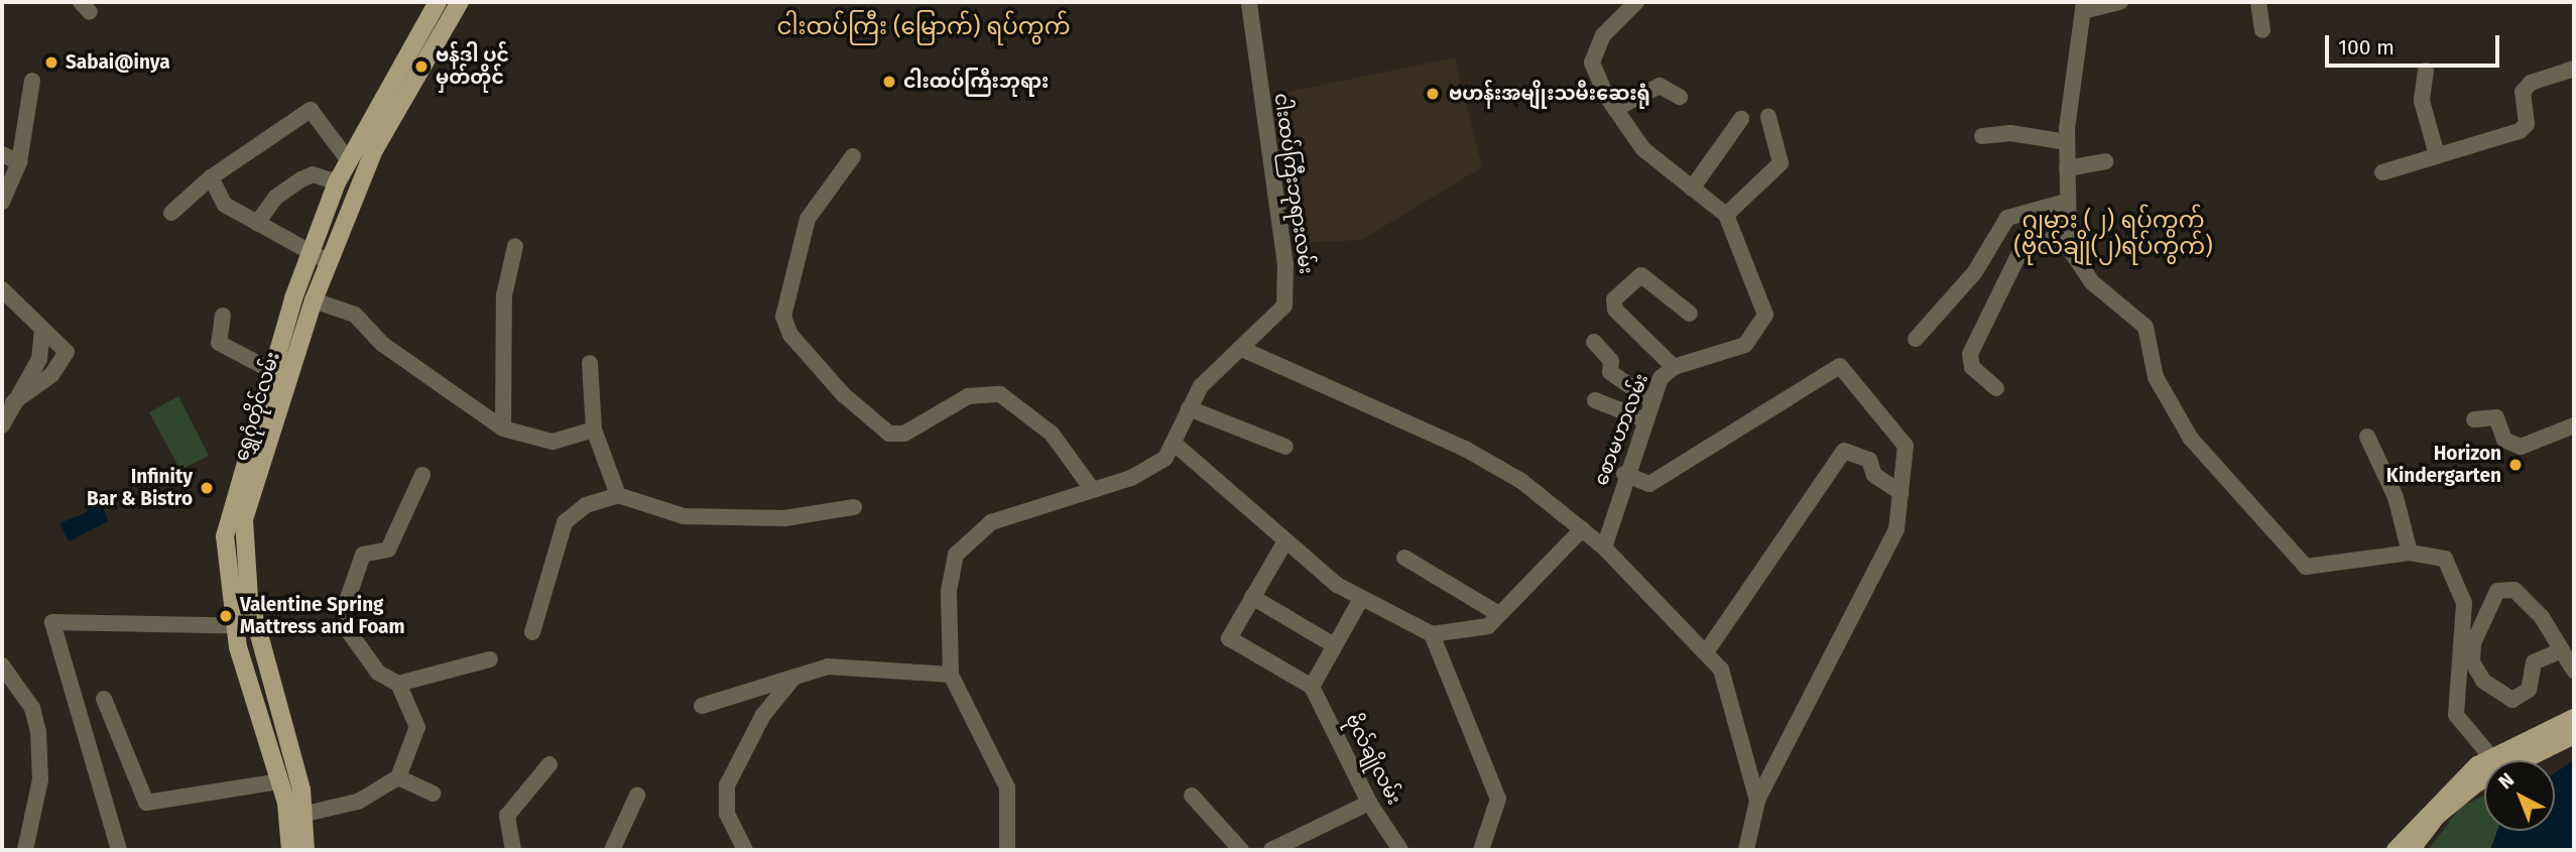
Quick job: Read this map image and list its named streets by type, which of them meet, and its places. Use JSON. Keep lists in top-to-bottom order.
{
  "streets": {
    "main road": ["ရွှေဂုံတိုင်လမ်း"],
    "street": ["ငါးထပ်ကြီးဘုရားလမ်း", "စောမဟာလမ်း", "ဗိုလ်ချိုလမ်း"]
  },
  "districts": ["ငါးထပ်ကြီး (မြောက်) ရပ်ကွက်", "ဂျမား (၂) ရပ်ကွက် (ဗိုလ်ချို(၂)ရပ်ကွက်)"],
  "places": [
    "Sabai@inya",
    "ဗန်ဒါ ပင် မှတ်တိုင်",
    "ငါးထပ်ကြီးဘုရား",
    "ဗဟန်းအမျိုးသမီးဆေးရုံ",
    "Horizon Kindergarten",
    "Infinity Bar & Bistro",
    "Valentine Spring Mattress and Foam"
  ],
  "scale_bar": "100 m",
  "north": "top left"
}
